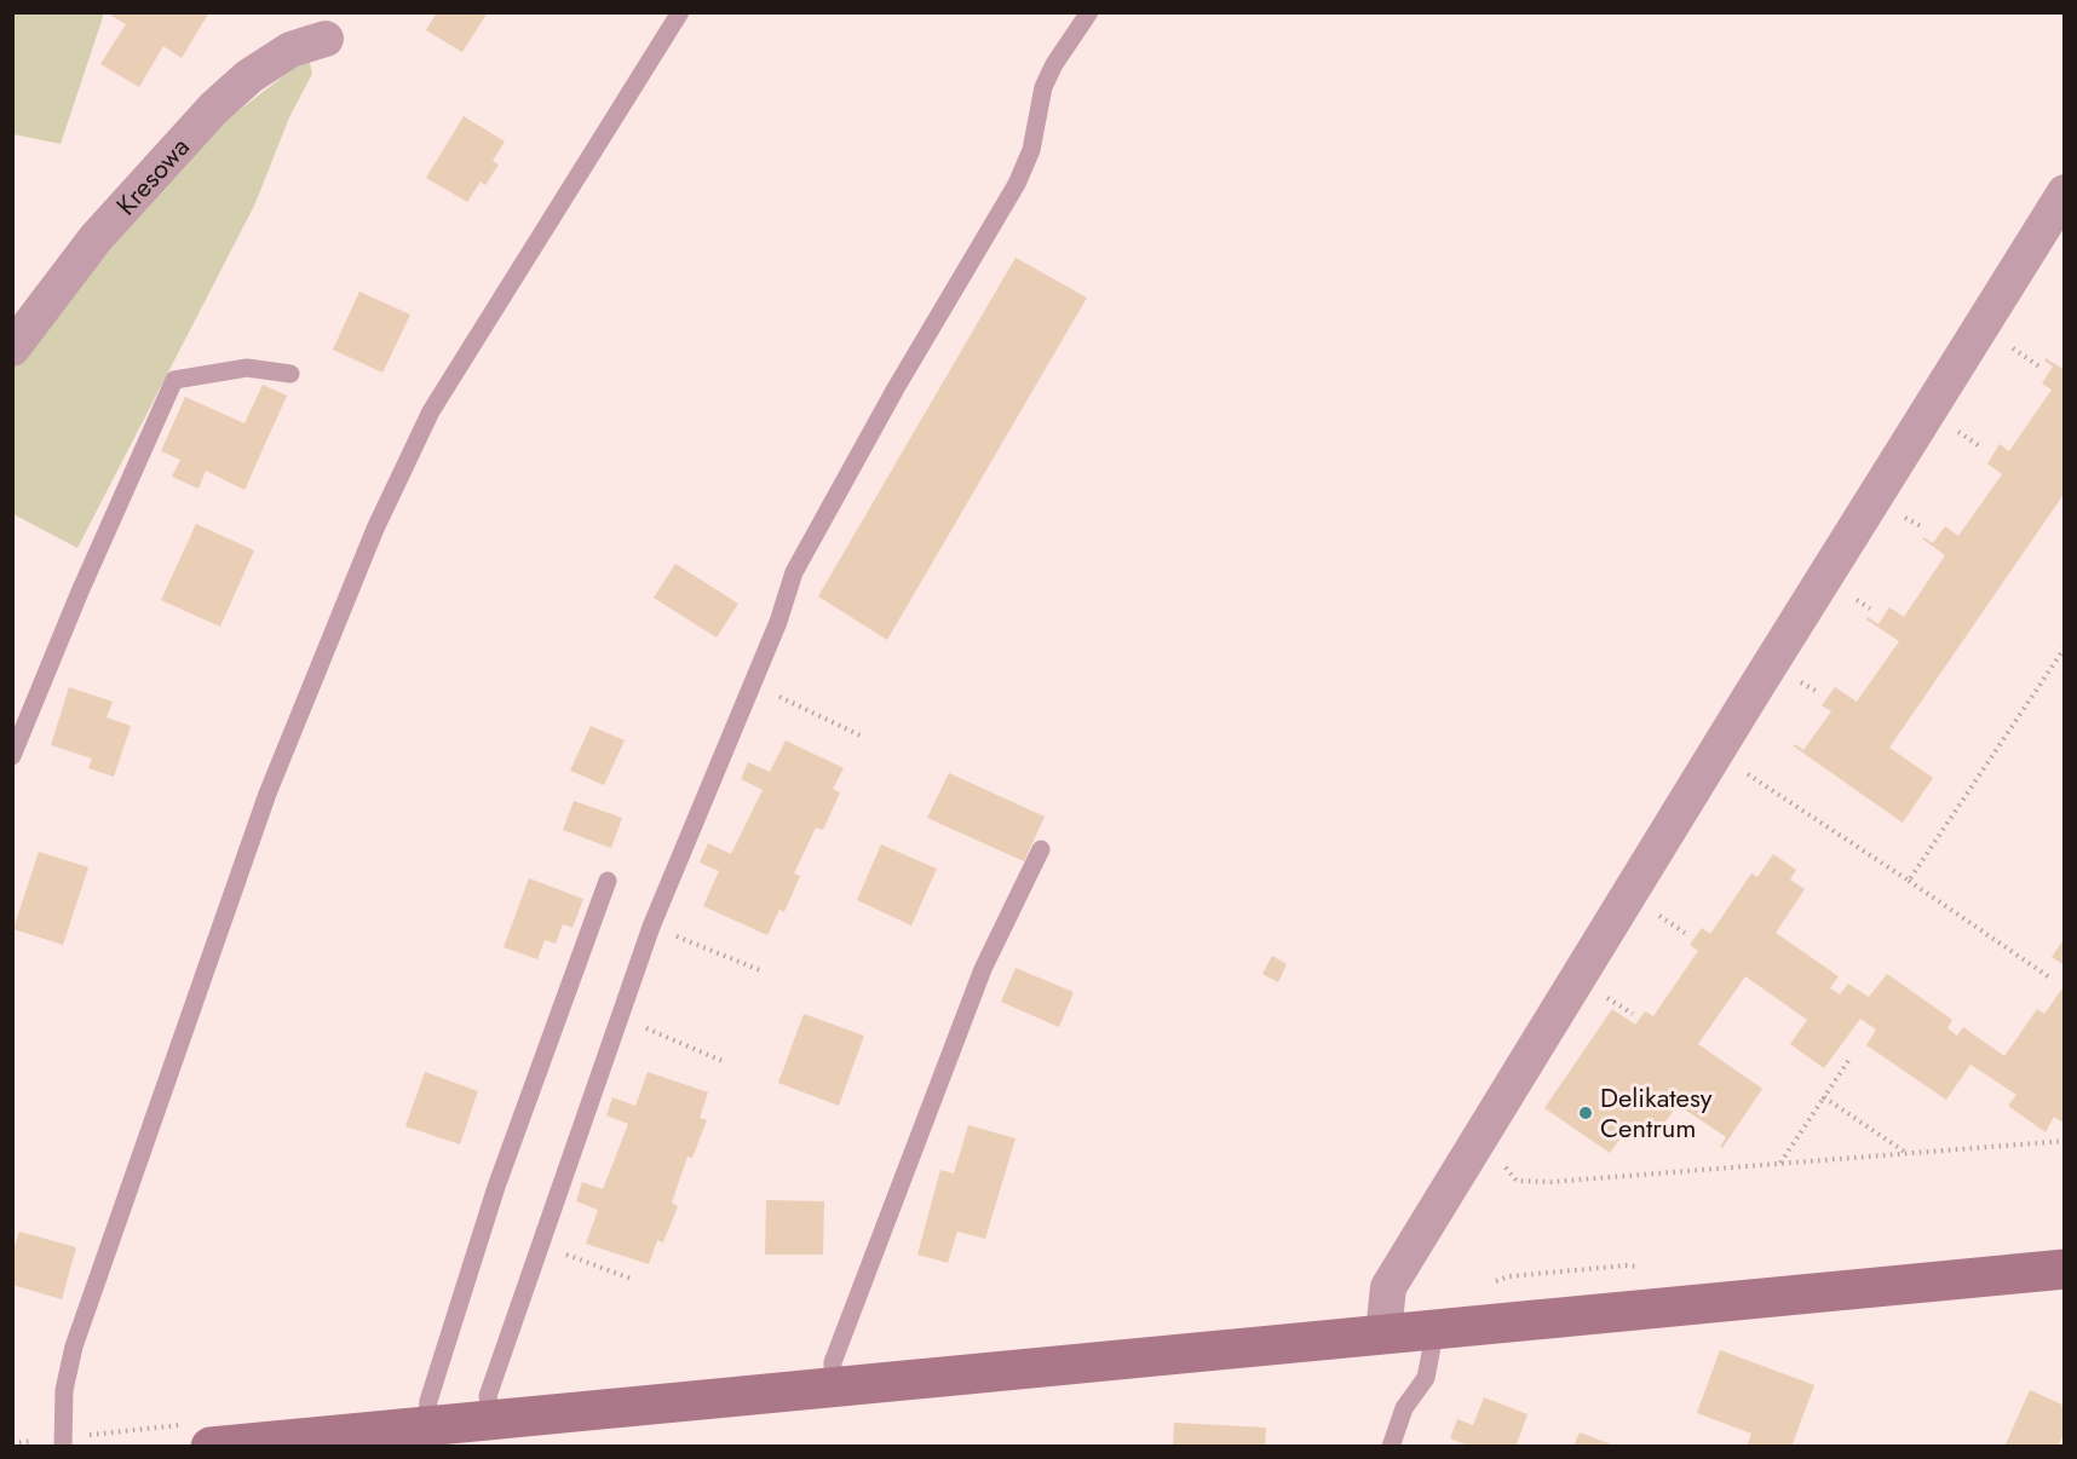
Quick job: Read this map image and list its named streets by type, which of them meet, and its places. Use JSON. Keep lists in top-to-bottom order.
{
  "streets": {
    "street": ["Kresowa"]
  },
  "places": ["Delikatesy Centrum"]
}
